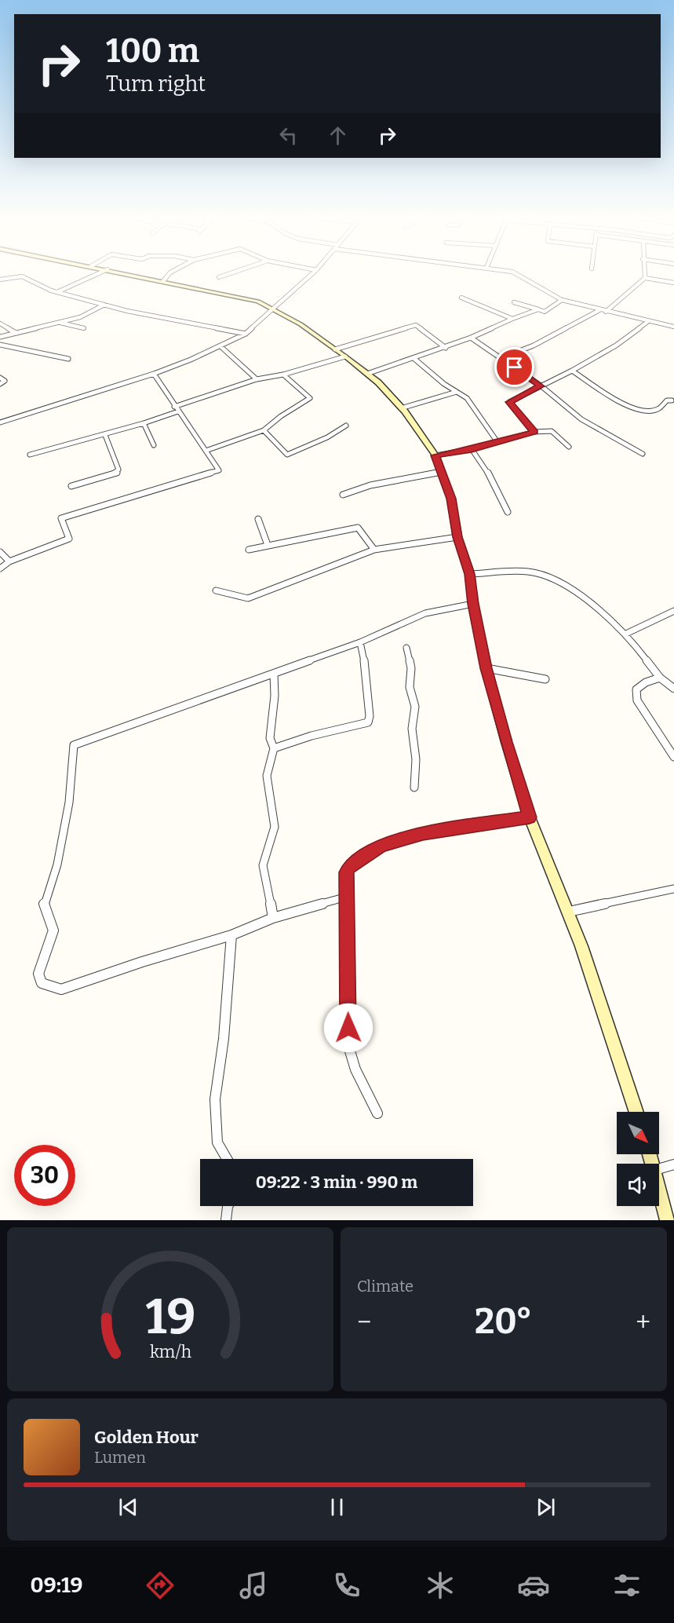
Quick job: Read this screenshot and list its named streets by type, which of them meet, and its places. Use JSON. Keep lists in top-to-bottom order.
{
  "north": "bottom right",
  "page": {
    "turn": ["100 m", "Turn right"],
    "limit": "30",
    "trip": "09:22 · 3 min · 990 m",
    "tile": "Climate",
    "heat": ["−", "20°", "+"],
    "song": ["Golden Hour", "Lumen"],
    "tabs": "09:19",
    "gauge": ["19", "km/h"]
  }
}
